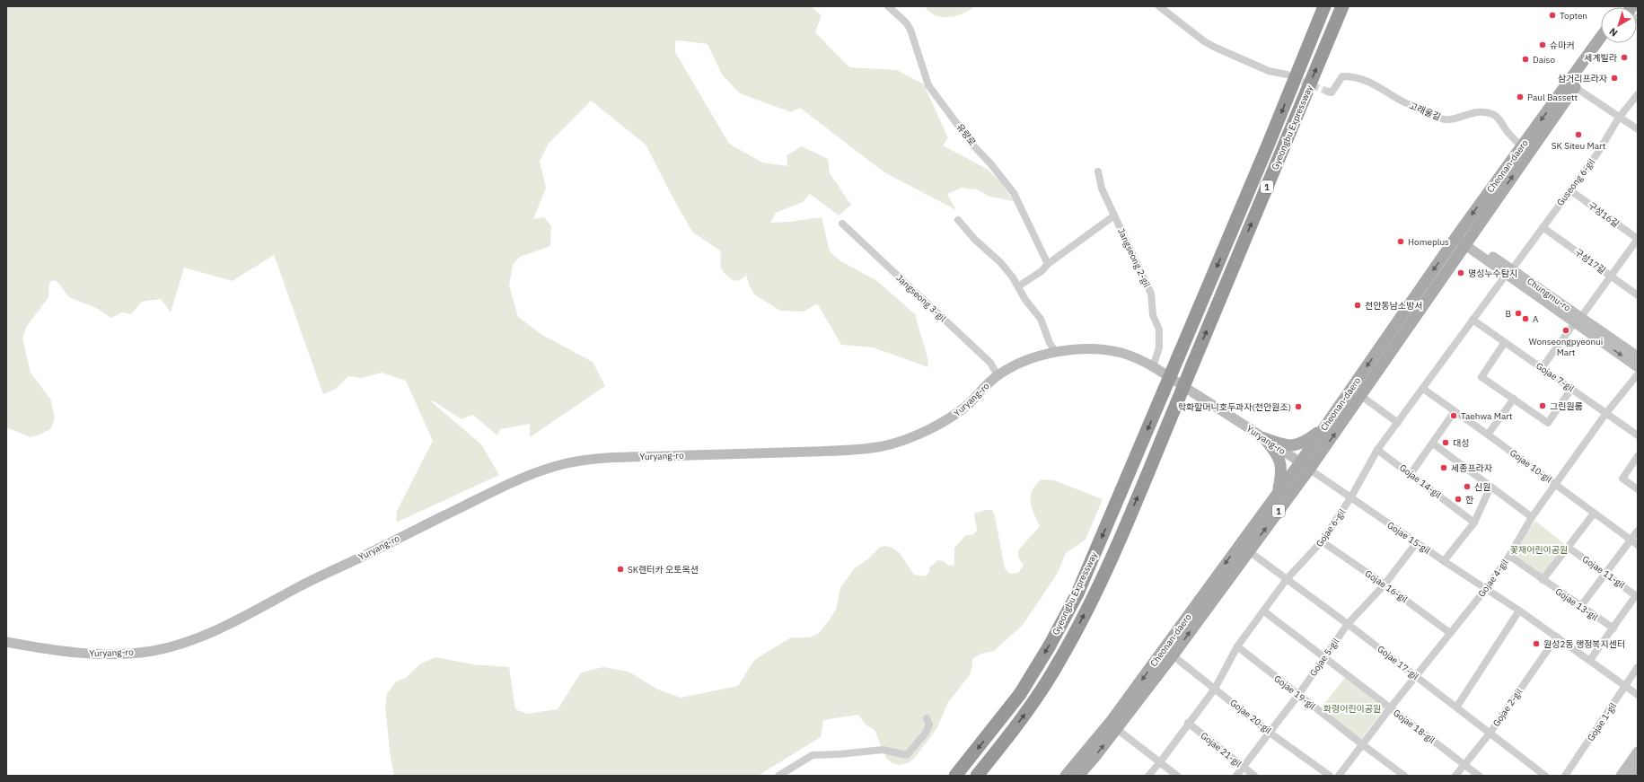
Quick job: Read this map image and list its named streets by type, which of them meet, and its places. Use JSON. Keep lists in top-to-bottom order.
{
  "streets": {
    "highway": ["Gyeongbu Expressway", "1"],
    "main road": ["Cheonan-daero"],
    "street": [
      "고래울길",
      "유량로",
      "Guseong 6-gil",
      "구성16길",
      "Jangseong 2-gil",
      "구성17길",
      "Chungmu-ro",
      "Jangseong 3-gil",
      "Gojae 7-gil",
      "Yuryang-ro",
      "Gojae 10-gil",
      "Gojae 14-gil",
      "Gojae 6-gil",
      "Gojae 15-gil",
      "Gojae 11-gil",
      "Gojae 4-gil",
      "Gojae 16-gil",
      "Gojae 13-gil",
      "Gojae 5-gil",
      "Gojae 17-gil",
      "Gojae 19-gil",
      "Gojae 2-gil",
      "Gojae 20-gil",
      "Gojae 1-gil",
      "Gojae 18-gil",
      "Gojae 21-gil"
    ]
  },
  "crossings": [
    ["고래울길", "Cheonan-daero"],
    ["Cheonan-daero", "Chungmu-ro"],
    ["Cheonan-daero", "Yuryang-ro"],
    ["Cheonan-daero", "Gojae 15-gil"],
    ["Cheonan-daero", "Gojae 17-gil"],
    ["Cheonan-daero", "Gojae 20-gil"],
    ["Guseong 6-gil", "구성16길"],
    ["Guseong 6-gil", "구성17길"],
    ["Guseong 6-gil", "Chungmu-ro"],
    ["Guseong 6-gil", "Gojae 6-gil"],
    ["Jangseong 2-gil", "Yuryang-ro"],
    ["Chungmu-ro", "Gojae 7-gil"],
    ["Chungmu-ro", "Gojae 6-gil"],
    ["Jangseong 3-gil", "Yuryang-ro"],
    ["Gojae 7-gil", "Gojae 6-gil"],
    ["Gojae 7-gil", "Gojae 4-gil"],
    ["Yuryang-ro", "Gojae 15-gil"],
    ["Gojae 10-gil", "Gojae 6-gil"],
    ["Gojae 10-gil", "Gojae 4-gil"],
    ["Gojae 14-gil", "Gojae 6-gil"],
    ["Gojae 6-gil", "Gojae 15-gil"],
    ["Gojae 6-gil", "Gojae 16-gil"],
    ["Gojae 6-gil", "Gojae 17-gil"],
    ["Gojae 6-gil", "Gojae 19-gil"],
    ["Gojae 6-gil", "Gojae 20-gil"],
    ["Gojae 6-gil", "Gojae 18-gil"],
    ["Gojae 6-gil", "Gojae 21-gil"],
    ["Gojae 15-gil", "Gojae 4-gil"],
    ["Gojae 15-gil", "Gojae 5-gil"],
    ["Gojae 15-gil", "Gojae 2-gil"],
    ["Gojae 15-gil", "Gojae 1-gil"],
    ["Gojae 4-gil", "Gojae 16-gil"],
    ["Gojae 4-gil", "Gojae 13-gil"],
    ["Gojae 4-gil", "Gojae 17-gil"],
    ["Gojae 4-gil", "Gojae 19-gil"],
    ["Gojae 4-gil", "Gojae 18-gil"],
    ["Gojae 16-gil", "Gojae 5-gil"],
    ["Gojae 5-gil", "Gojae 17-gil"],
    ["Gojae 5-gil", "Gojae 19-gil"],
    ["Gojae 5-gil", "Gojae 20-gil"],
    ["Gojae 5-gil", "Gojae 18-gil"],
    ["Gojae 5-gil", "Gojae 21-gil"],
    ["Gojae 17-gil", "Gojae 2-gil"],
    ["Gojae 2-gil", "Gojae 18-gil"]
  ],
  "parks": ["꽃재어린이공원", "화령어린이공원"],
  "places": [
    "Topten",
    "슈마커",
    "세계빌라",
    "Daiso",
    "삼거리프라자",
    "Paul Bassett",
    "SK Siteu Mart",
    "Homeplus",
    "명성누수탐지",
    "천안동남소방서",
    "B",
    "A",
    "Wonseongpyeonui Mart",
    "그린원룸",
    "학화할머니호두과자(천안원조)",
    "Taehwa Mart",
    "대성",
    "세종프라자",
    "신원",
    "한",
    "SK렌터카 오토옥션",
    "원성2동 행정복지센터"
  ],
  "north": "bottom left"
}
